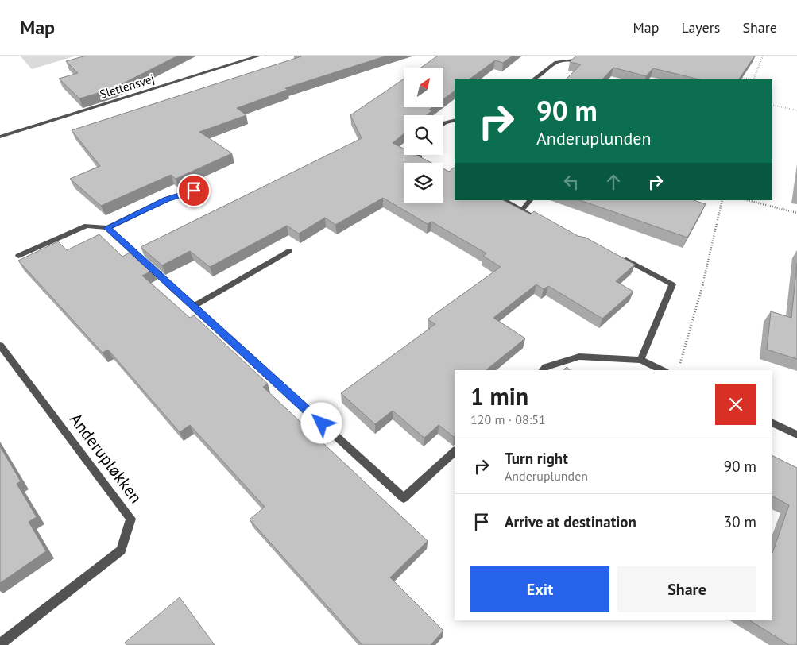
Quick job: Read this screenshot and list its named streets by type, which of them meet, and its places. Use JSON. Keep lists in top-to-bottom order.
{
  "streets": {
    "street": ["Slettensvej", "Anderupløkken"]
  },
  "north": "top right",
  "page": {
    "header": "Map",
    "nav": ["Map", "Layers", "Share"],
    "turn": ["90 m", "Anderuplunden"],
    "heading": ["1 min", "120 m · 08:51"],
    "list": [
      {
        "name": "Turn right",
        "note": "Anderuplunden",
        "value": "90 m"
      },
      {
        "name": "Arrive at destination",
        "value": "30 m"
      }
    ],
    "buttons": ["Exit", "Share"]
  }
}
